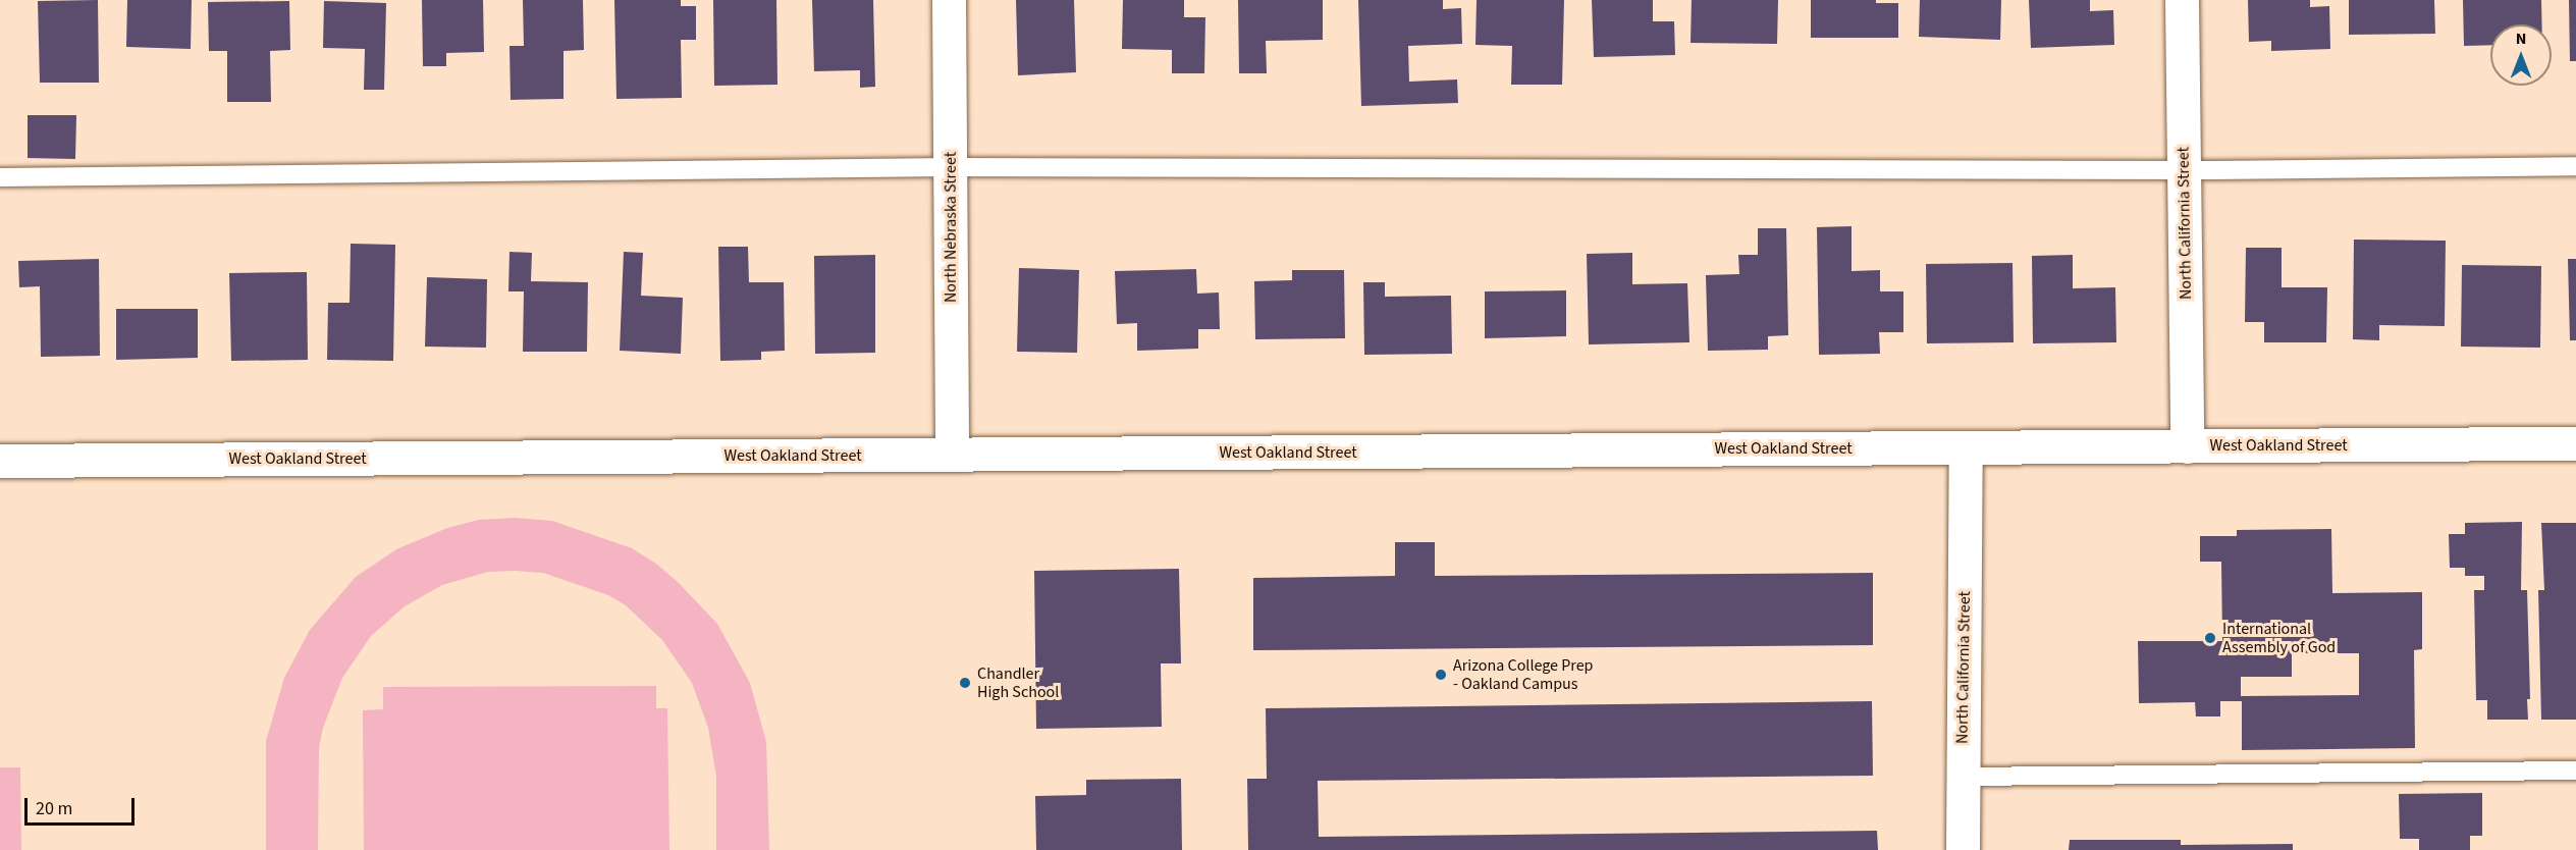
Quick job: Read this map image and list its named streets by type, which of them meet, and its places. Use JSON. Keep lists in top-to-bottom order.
{
  "streets": {
    "street": ["North California Street", "North Nebraska Street", "West Oakland Street"]
  },
  "crossings": [
    ["North California Street", "West Oakland Street"],
    ["North Nebraska Street", "West Oakland Street"]
  ],
  "places": ["International Assembly of God", "Arizona College Prep - Oakland Campus", "Chandler High School"],
  "scale_bar": "20 m",
  "north": "top"
}
